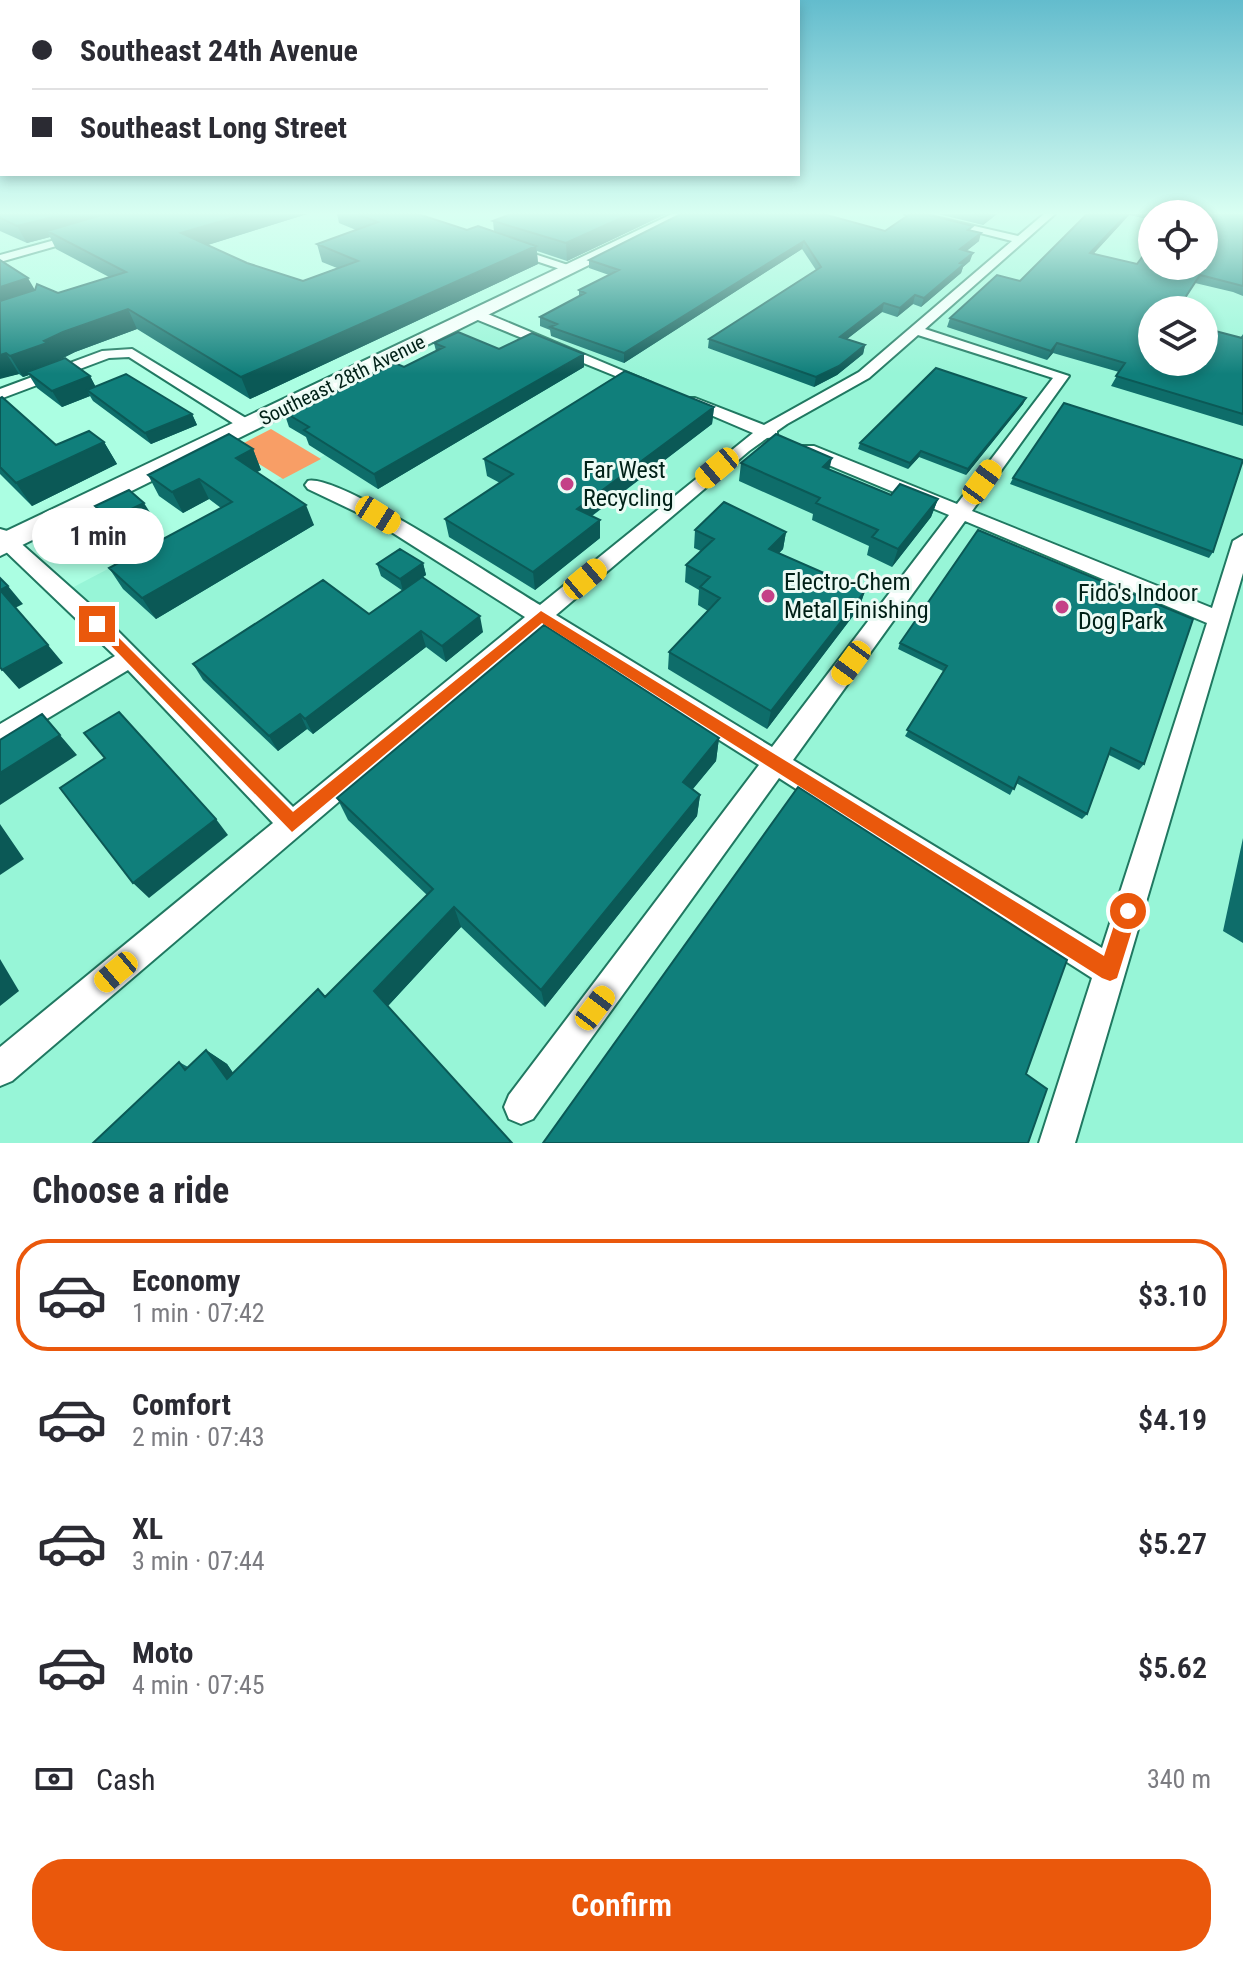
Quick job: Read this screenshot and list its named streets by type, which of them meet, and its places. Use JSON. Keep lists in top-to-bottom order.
{
  "streets": {
    "street": ["Southeast 28th Avenue"]
  },
  "places": ["Far West Recycling", "Electro-Chem Metal Finishing", "Fido's Indoor Dog Park"],
  "page": {
    "banner": ["Southeast 24th Avenue", "Southeast Long Street"],
    "bubble": "1 min",
    "heading": "Choose a ride",
    "list": [
      {
        "name": "Economy",
        "note": "1 min · 07:42",
        "value": "$3.10"
      },
      {
        "name": "Comfort",
        "note": "2 min · 07:43",
        "value": "$4.19"
      },
      {
        "name": "XL",
        "note": "3 min · 07:44",
        "value": "$5.27"
      },
      {
        "name": "Moto",
        "note": "4 min · 07:45",
        "value": "$5.62"
      }
    ],
    "pay": ["Cash", "340 m"],
    "buttons": "Confirm"
  }
}
